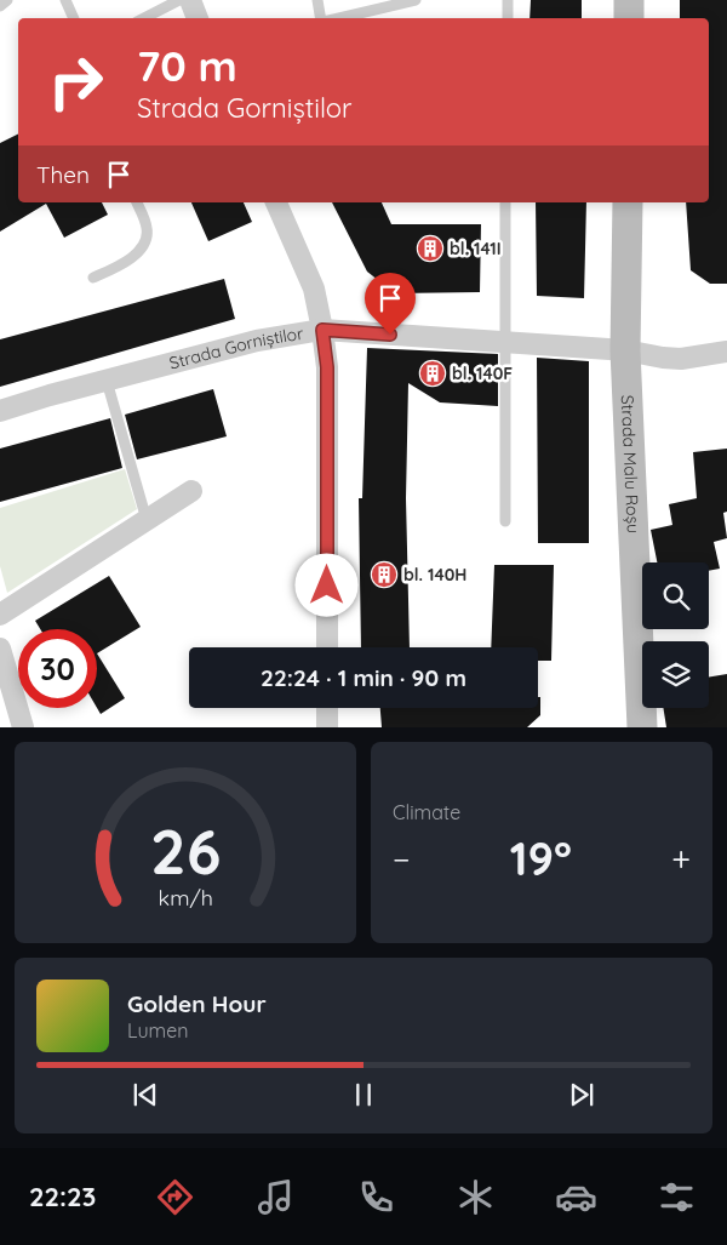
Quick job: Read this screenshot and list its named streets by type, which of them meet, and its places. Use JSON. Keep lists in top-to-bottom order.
{
  "streets": {
    "main road": ["Strada Malu Roșu"],
    "street": ["Strada Gorniștilor"]
  },
  "crossings": [
    ["Strada Gorniștilor", "Strada Malu Roșu"]
  ],
  "places": {
    "building": ["bl. 141I", "bl. 140F", "bl. 140H"]
  },
  "page": {
    "turn": ["70 m", "Strada Gorniștilor"],
    "then": "Then",
    "limit": "30",
    "trip": "22:24 · 1 min · 90 m",
    "tile": "Climate",
    "heat": ["−", "19°", "+"],
    "song": ["Golden Hour", "Lumen"],
    "tabs": "22:23",
    "gauge": ["26", "km/h"]
  }
}
